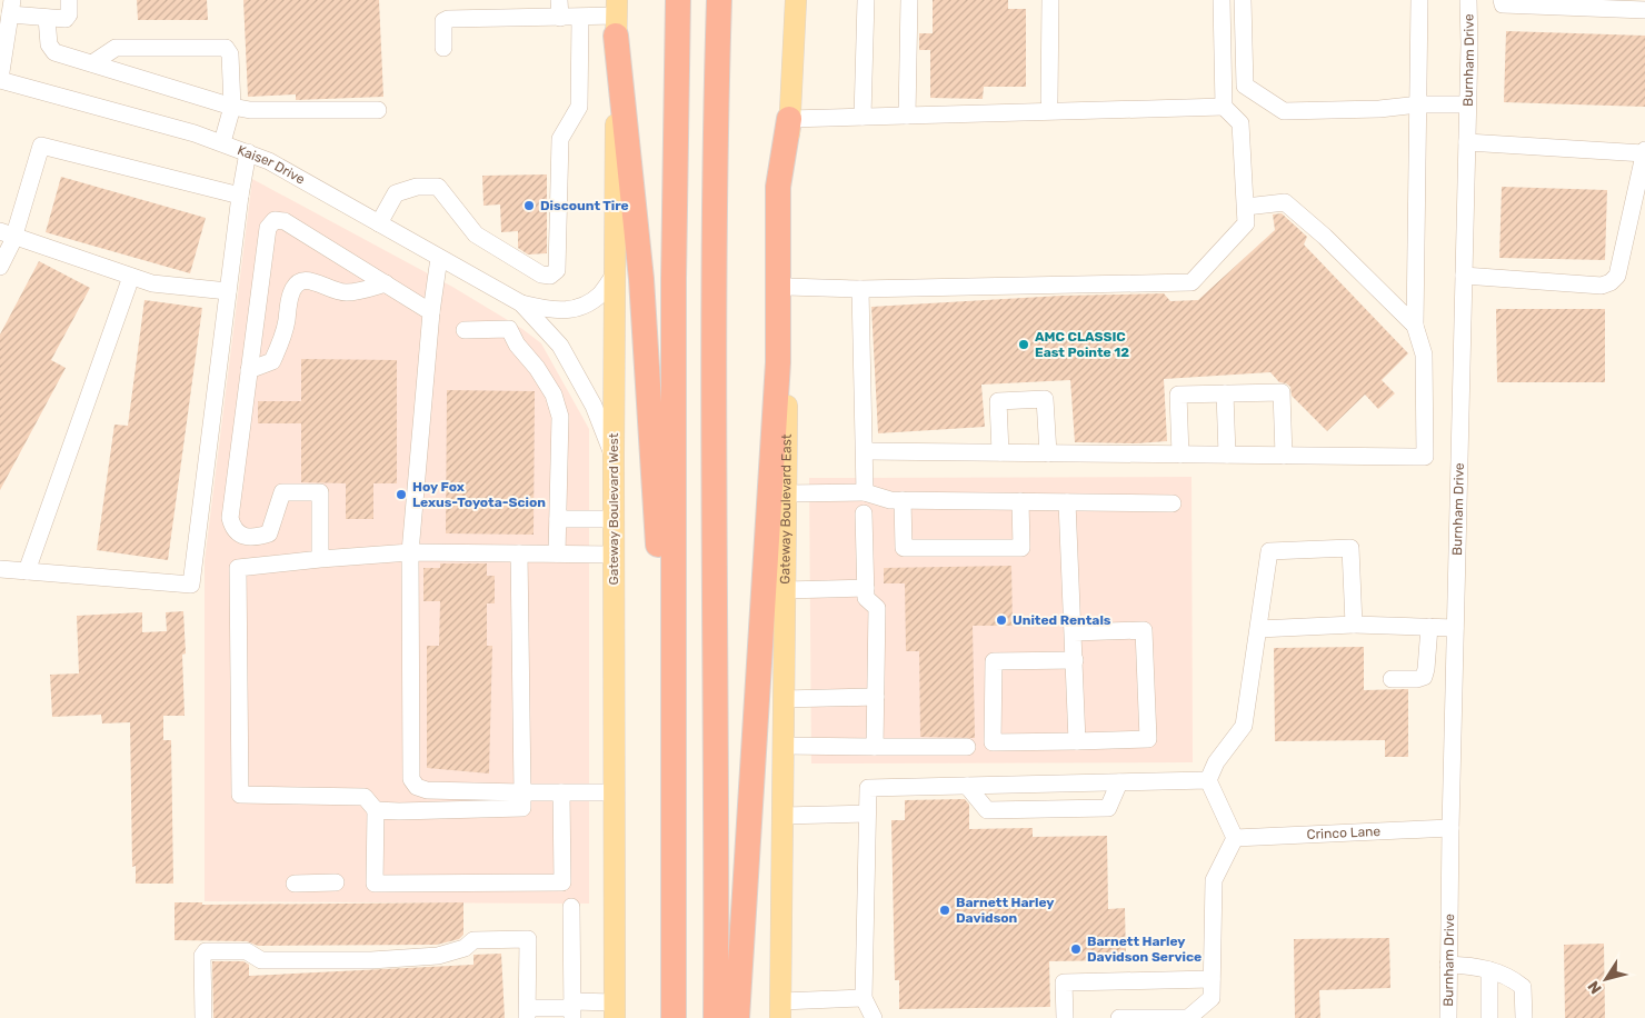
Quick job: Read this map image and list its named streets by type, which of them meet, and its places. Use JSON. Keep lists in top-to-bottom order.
{
  "streets": {
    "main road": ["Gateway Boulevard West", "Gateway Boulevard East"],
    "street": ["Burnham Drive", "Kaiser Drive", "Crinco Lane"]
  },
  "crossings": [
    ["Burnham Drive", "Crinco Lane"],
    ["Kaiser Drive", "Gateway Boulevard West"]
  ],
  "places": [
    "Discount Tire",
    "AMC CLASSIC East Pointe 12",
    "Hoy Fox Lexus-Toyota-Scion",
    "United Rentals",
    "Barnett Harley Davidson",
    "Barnett Harley Davidson Service"
  ],
  "north": "bottom left"
}
